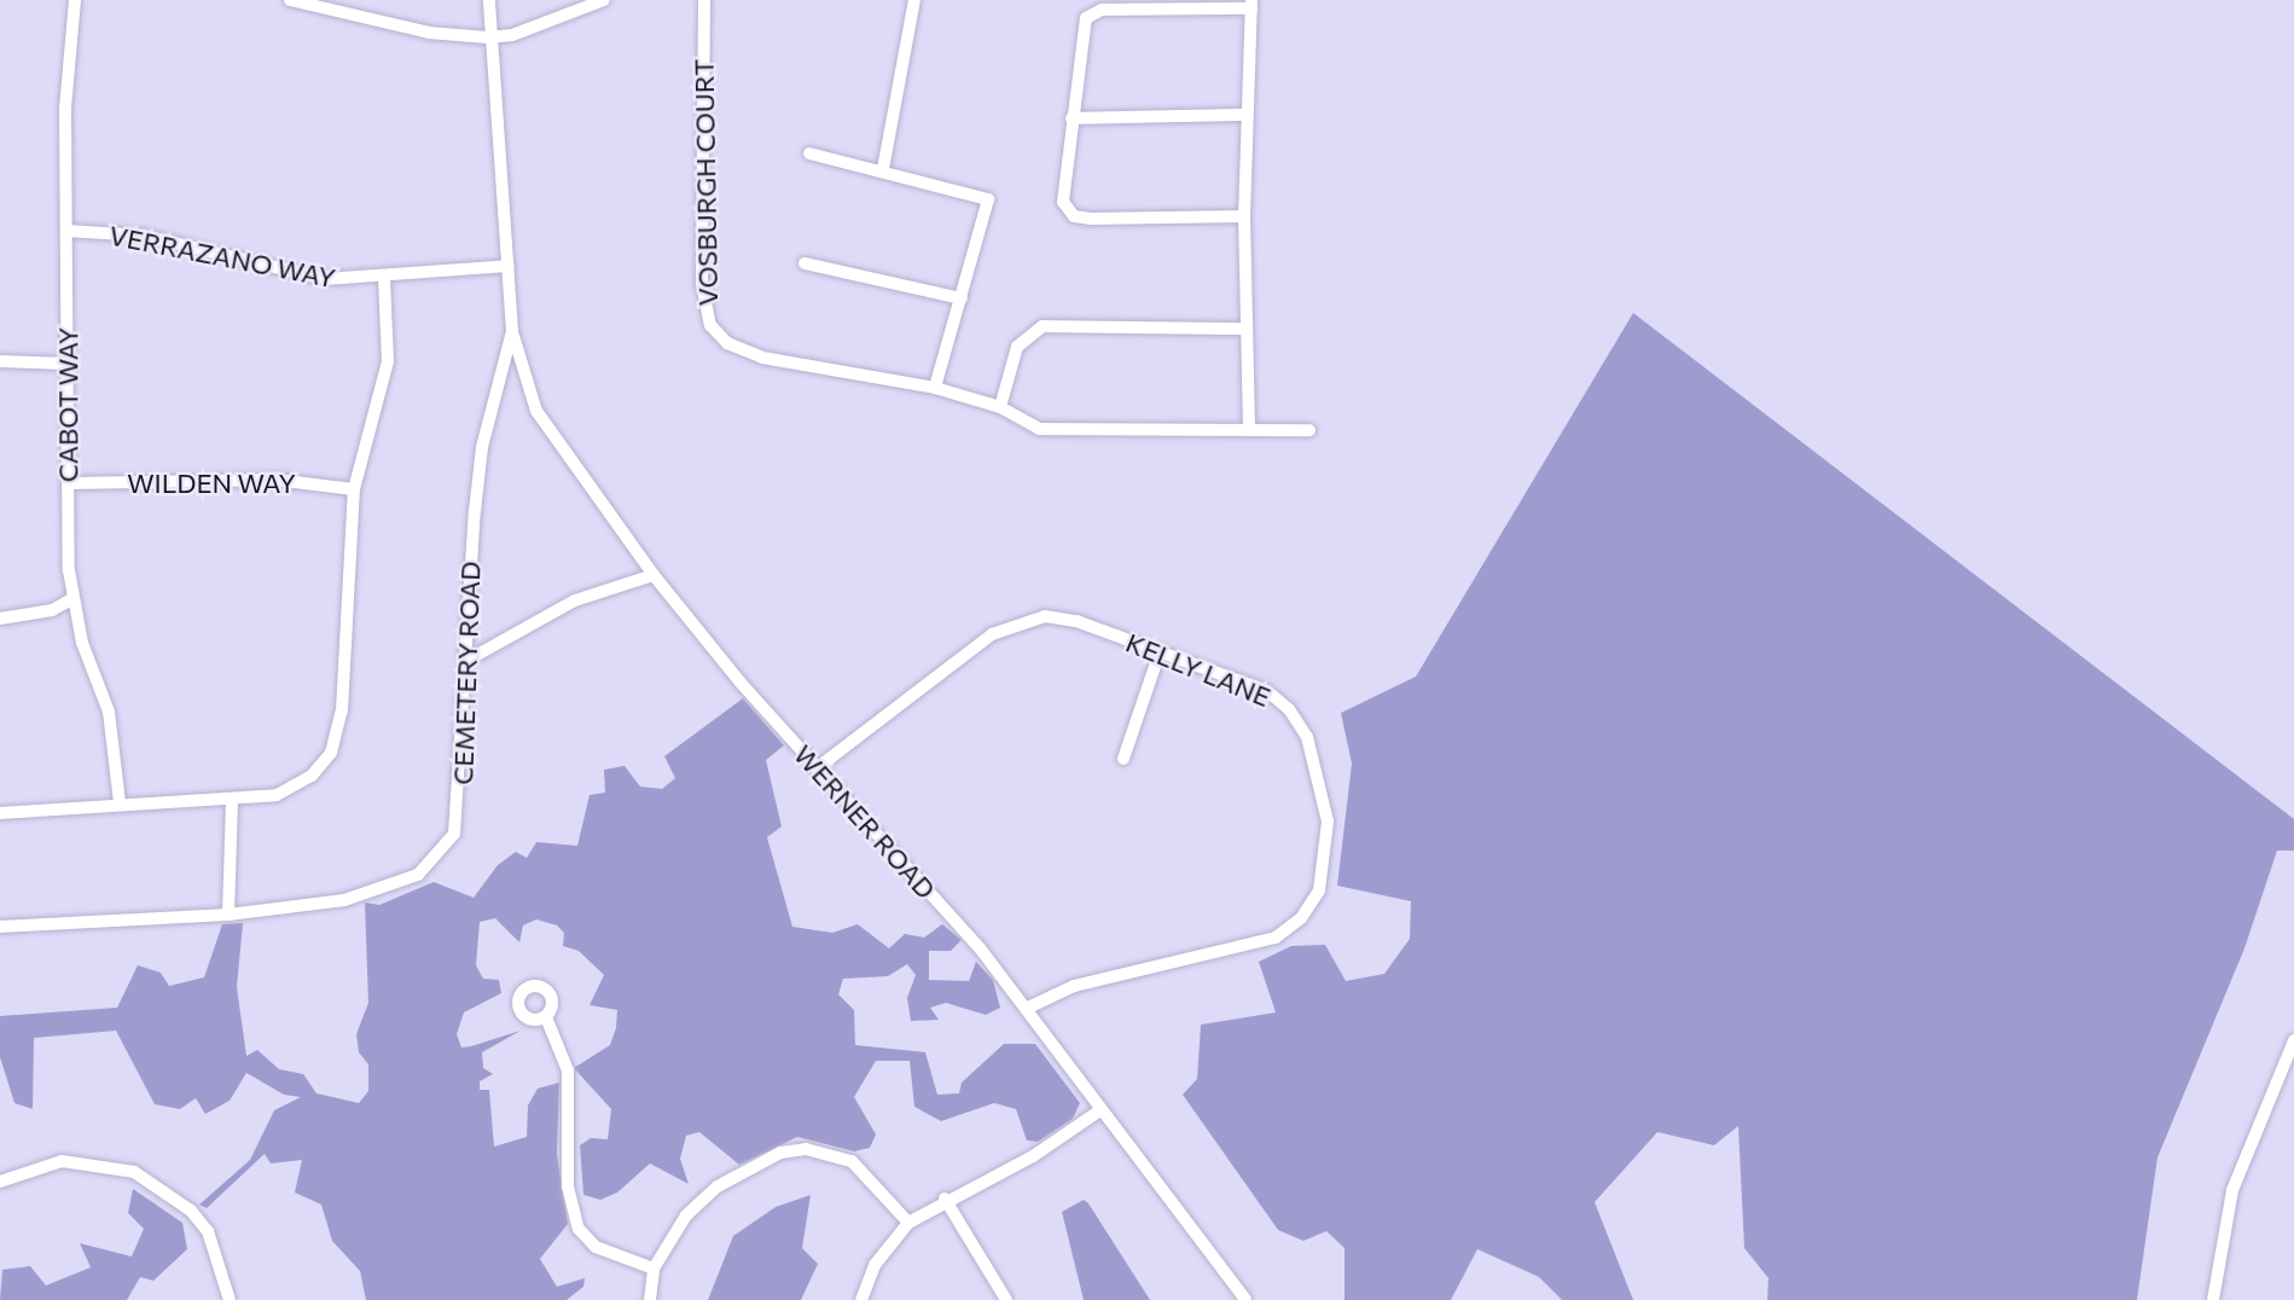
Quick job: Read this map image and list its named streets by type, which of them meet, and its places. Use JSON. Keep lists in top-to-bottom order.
{
  "streets": {
    "street": [
      "VOSBURGH COURT",
      "VERRAZANO WAY",
      "CABOT WAY",
      "WILDEN WAY",
      "KELLY LANE",
      "CEMETERY ROAD",
      "WERNER ROAD"
    ]
  },
  "crossings": [
    ["VERRAZANO WAY", "CABOT WAY"],
    ["VERRAZANO WAY", "CEMETERY ROAD"],
    ["CABOT WAY", "WILDEN WAY"],
    ["KELLY LANE", "WERNER ROAD"],
    ["CEMETERY ROAD", "WERNER ROAD"]
  ]
}
